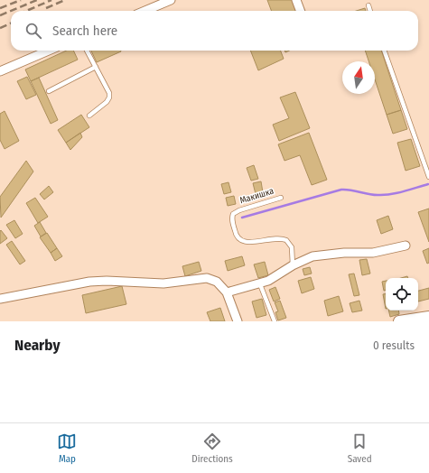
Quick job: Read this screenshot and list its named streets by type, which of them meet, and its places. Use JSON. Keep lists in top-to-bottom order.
{
  "streets": {
    "lane": ["Макишка"]
  },
  "north": "top",
  "page": {
    "search": "Search here",
    "heading": ["Nearby", "0 results"],
    "nav": ["Map", "Directions", "Saved"]
  }
}
